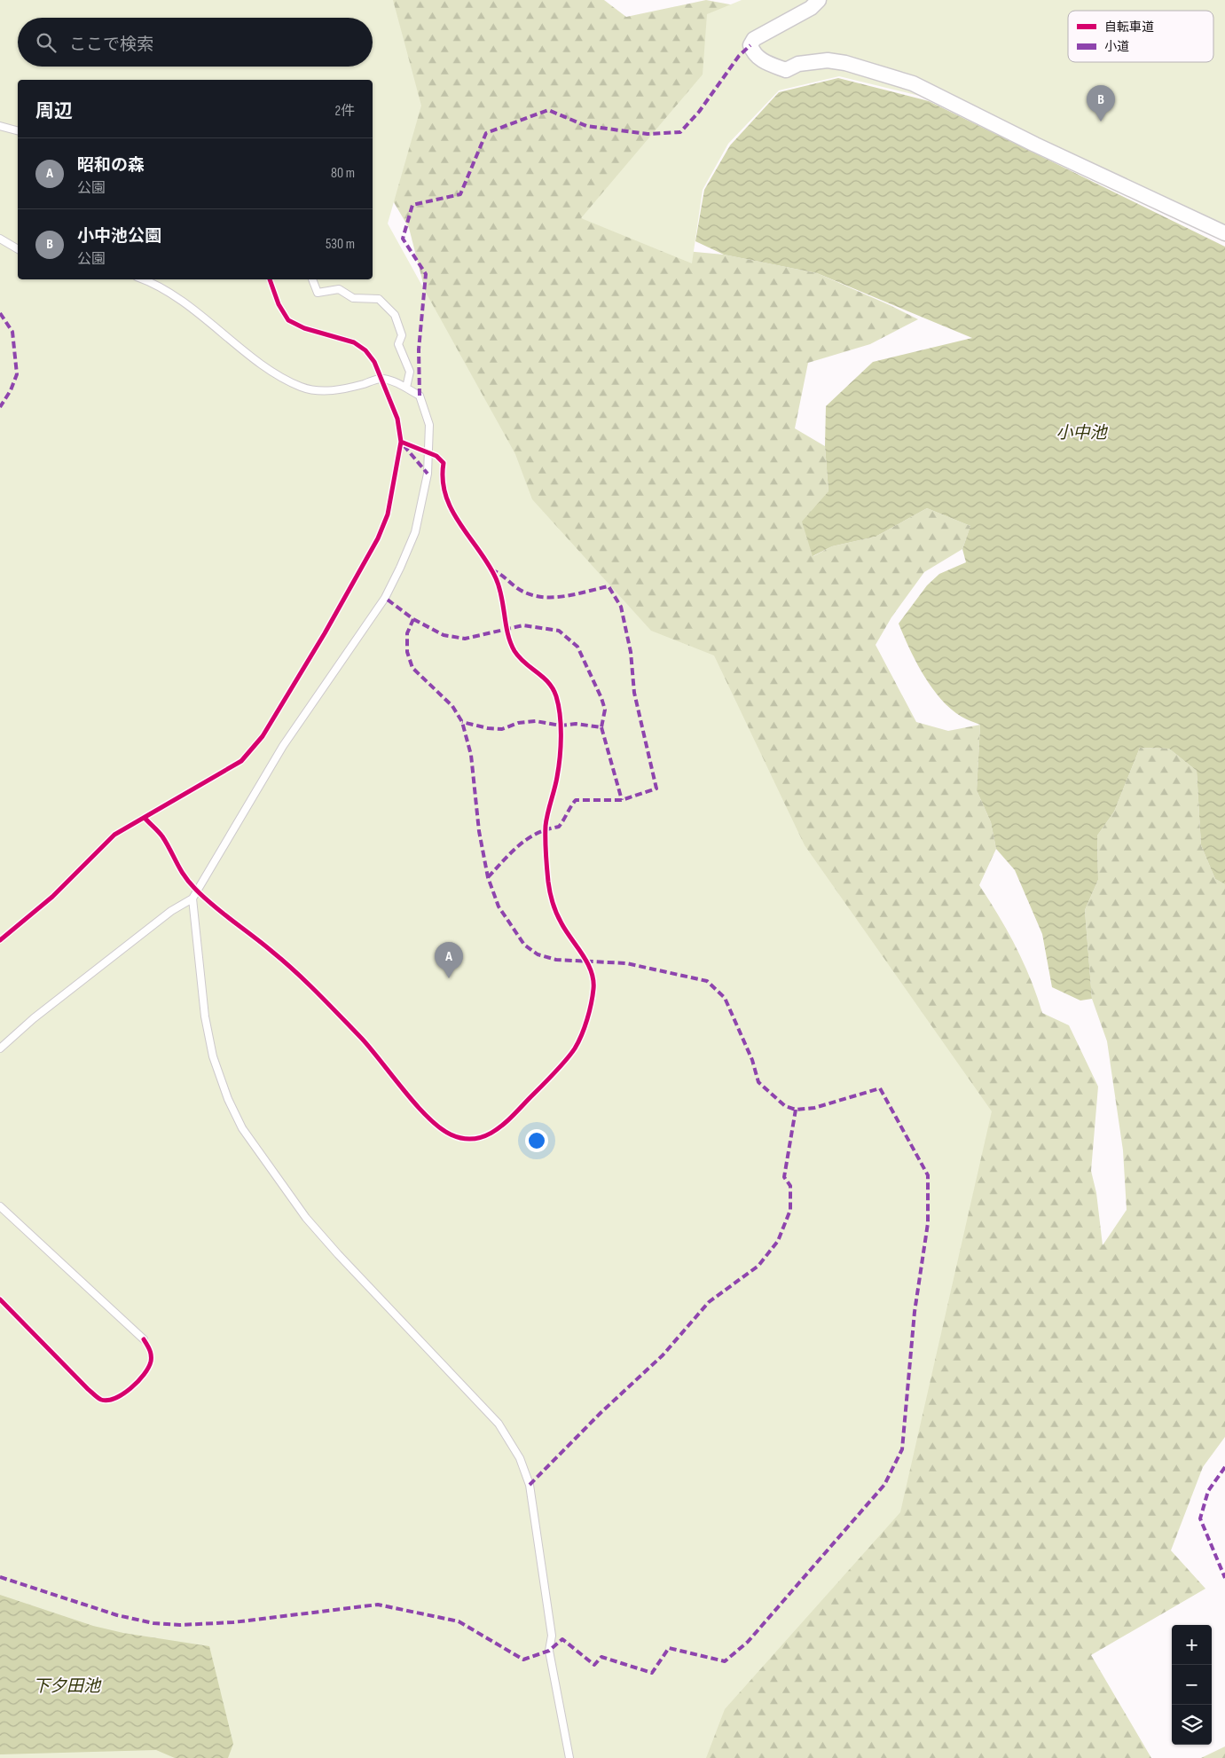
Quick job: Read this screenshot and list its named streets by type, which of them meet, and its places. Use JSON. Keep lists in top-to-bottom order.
{
  "water": ["小中池", "下夕田池"],
  "legend": ["自転車道", "小道"],
  "page": {
    "search": "ここで検索",
    "heading": ["周辺", "2件"],
    "pins": ["B", "A"],
    "list": [
      {
        "mark": "A",
        "name": "昭和の森",
        "note": "公園",
        "value": "80 m"
      },
      {
        "mark": "B",
        "name": "小中池公園",
        "note": "公園",
        "value": "530 m"
      }
    ],
    "map_buttons": ["+", "−"]
  }
}
